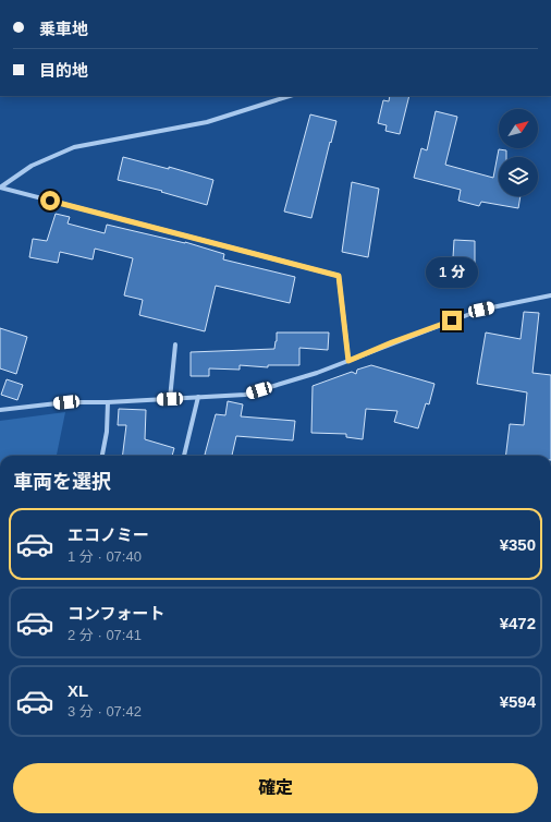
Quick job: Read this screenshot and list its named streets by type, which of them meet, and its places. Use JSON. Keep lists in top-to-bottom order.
{
  "north": "top right",
  "page": {
    "banner": ["乗車地", "目的地"],
    "bubble": "1 分",
    "heading": "車両を選択",
    "list": [
      {
        "name": "エコノミー",
        "note": "1 分 · 07:40",
        "value": "¥350"
      },
      {
        "name": "コンフォート",
        "note": "2 分 · 07:41",
        "value": "¥472"
      },
      {
        "name": "XL",
        "note": "3 分 · 07:42",
        "value": "¥594"
      }
    ],
    "buttons": "確定"
  }
}
